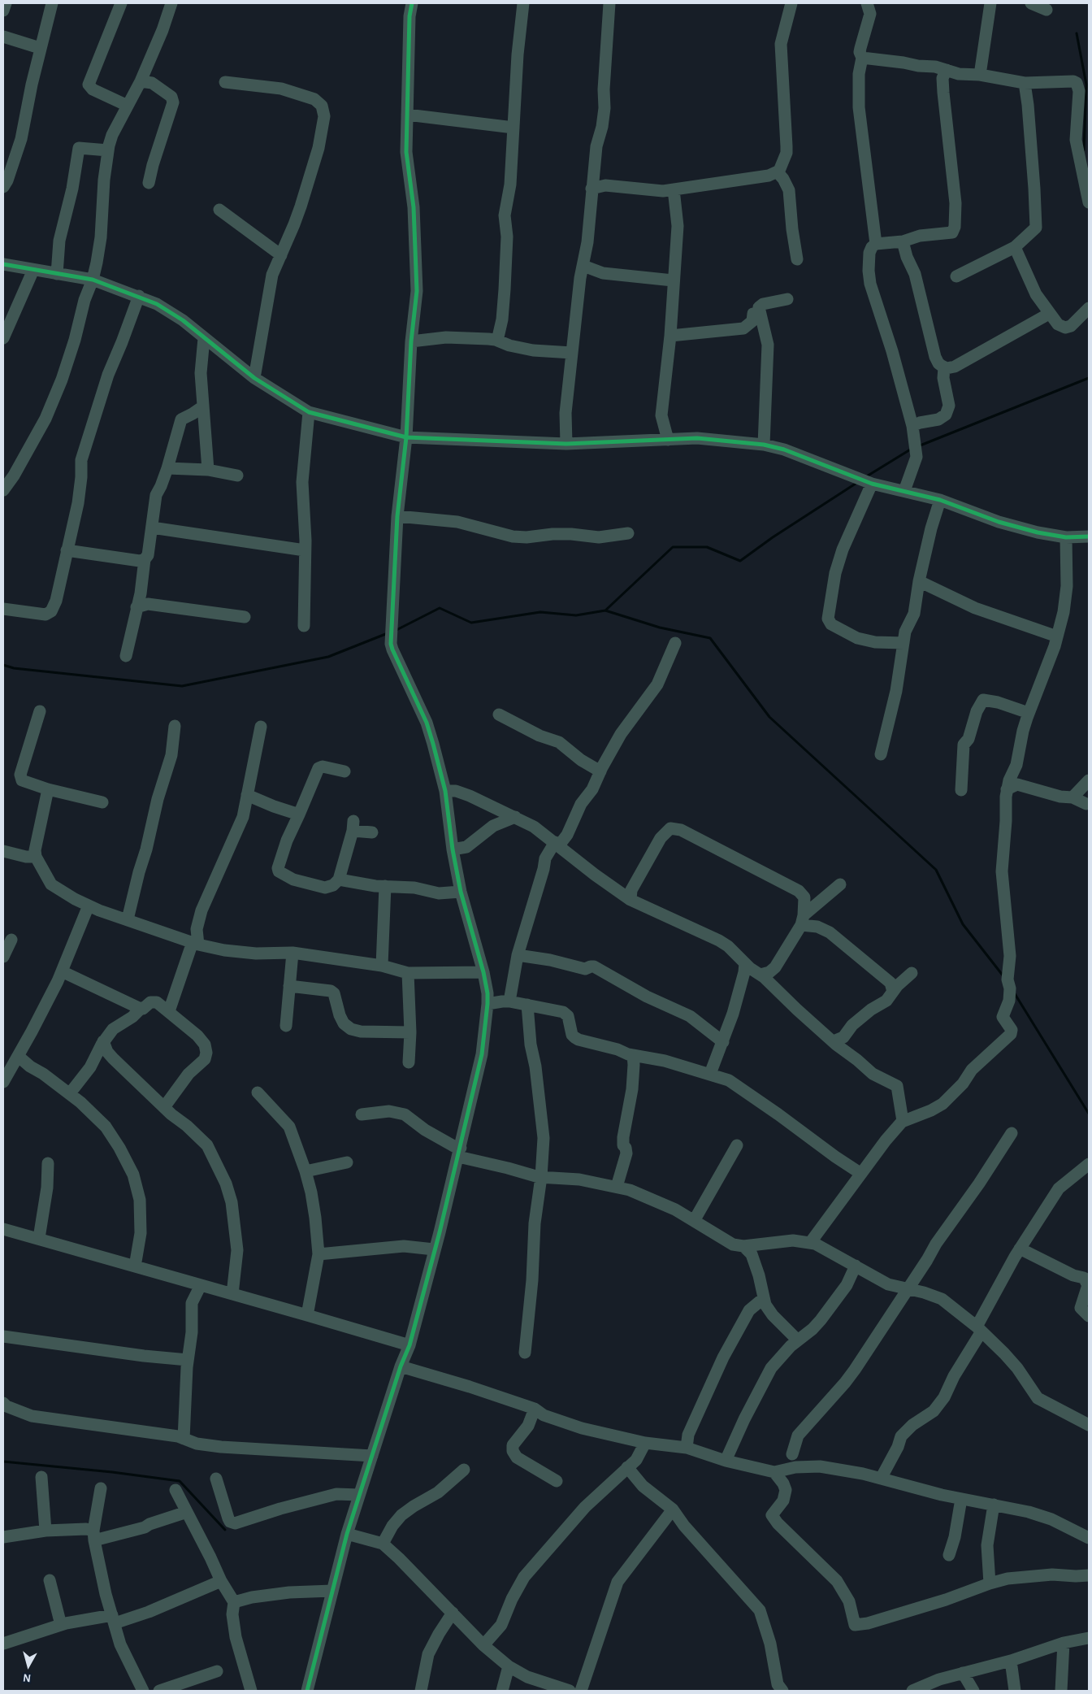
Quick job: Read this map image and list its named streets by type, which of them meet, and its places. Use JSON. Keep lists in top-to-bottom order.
{
  "north": "bottom"
}
